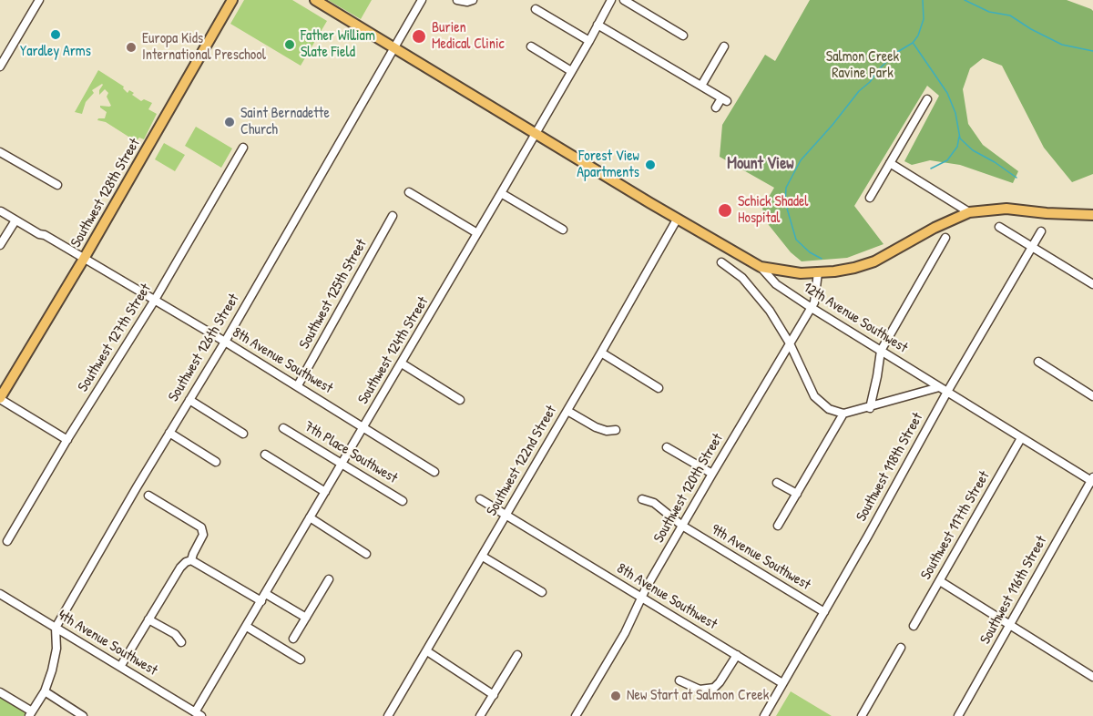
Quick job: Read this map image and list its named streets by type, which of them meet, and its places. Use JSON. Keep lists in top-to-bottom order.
{
  "streets": {
    "main road": ["Southwest 128th Street"],
    "street": [
      "Southwest 125th Street",
      "12th Avenue Southwest",
      "Southwest 127th Street",
      "Southwest 126th Street",
      "Southwest 124th Street",
      "8th Avenue Southwest",
      "7th Place Southwest",
      "Southwest 122nd Street",
      "Southwest 118th Street",
      "Southwest 120th Street",
      "Southwest 117th Street",
      "9th Avenue Southwest",
      "Southwest 116th Street",
      "4th Avenue Southwest"
    ]
  },
  "crossings": [
    ["Southwest 128th Street", "8th Avenue Southwest"],
    ["Southwest 125th Street", "8th Avenue Southwest"],
    ["12th Avenue Southwest", "Southwest 118th Street"],
    ["12th Avenue Southwest", "Southwest 120th Street"],
    ["12th Avenue Southwest", "Southwest 117th Street"],
    ["12th Avenue Southwest", "Southwest 116th Street"],
    ["Southwest 127th Street", "8th Avenue Southwest"],
    ["Southwest 126th Street", "8th Avenue Southwest"],
    ["Southwest 126th Street", "4th Avenue Southwest"],
    ["Southwest 124th Street", "8th Avenue Southwest"],
    ["Southwest 124th Street", "7th Place Southwest"],
    ["Southwest 124th Street", "4th Avenue Southwest"],
    ["8th Avenue Southwest", "Southwest 122nd Street"],
    ["8th Avenue Southwest", "Southwest 118th Street"],
    ["8th Avenue Southwest", "Southwest 120th Street"],
    ["Southwest 118th Street", "9th Avenue Southwest"],
    ["Southwest 120th Street", "9th Avenue Southwest"]
  ],
  "districts": ["Mount View"],
  "parks": ["Salmon Creek Ravine Park"],
  "places": [
    "Yardley Arms",
    "Burien Medical Clinic",
    "Father William Slate Field",
    "Europa Kids International Preschool",
    "Saint Bernadette Church",
    "Forest View Apartments",
    "Schick Shadel Hospital",
    "New Start at Salmon Creek"
  ]
}
